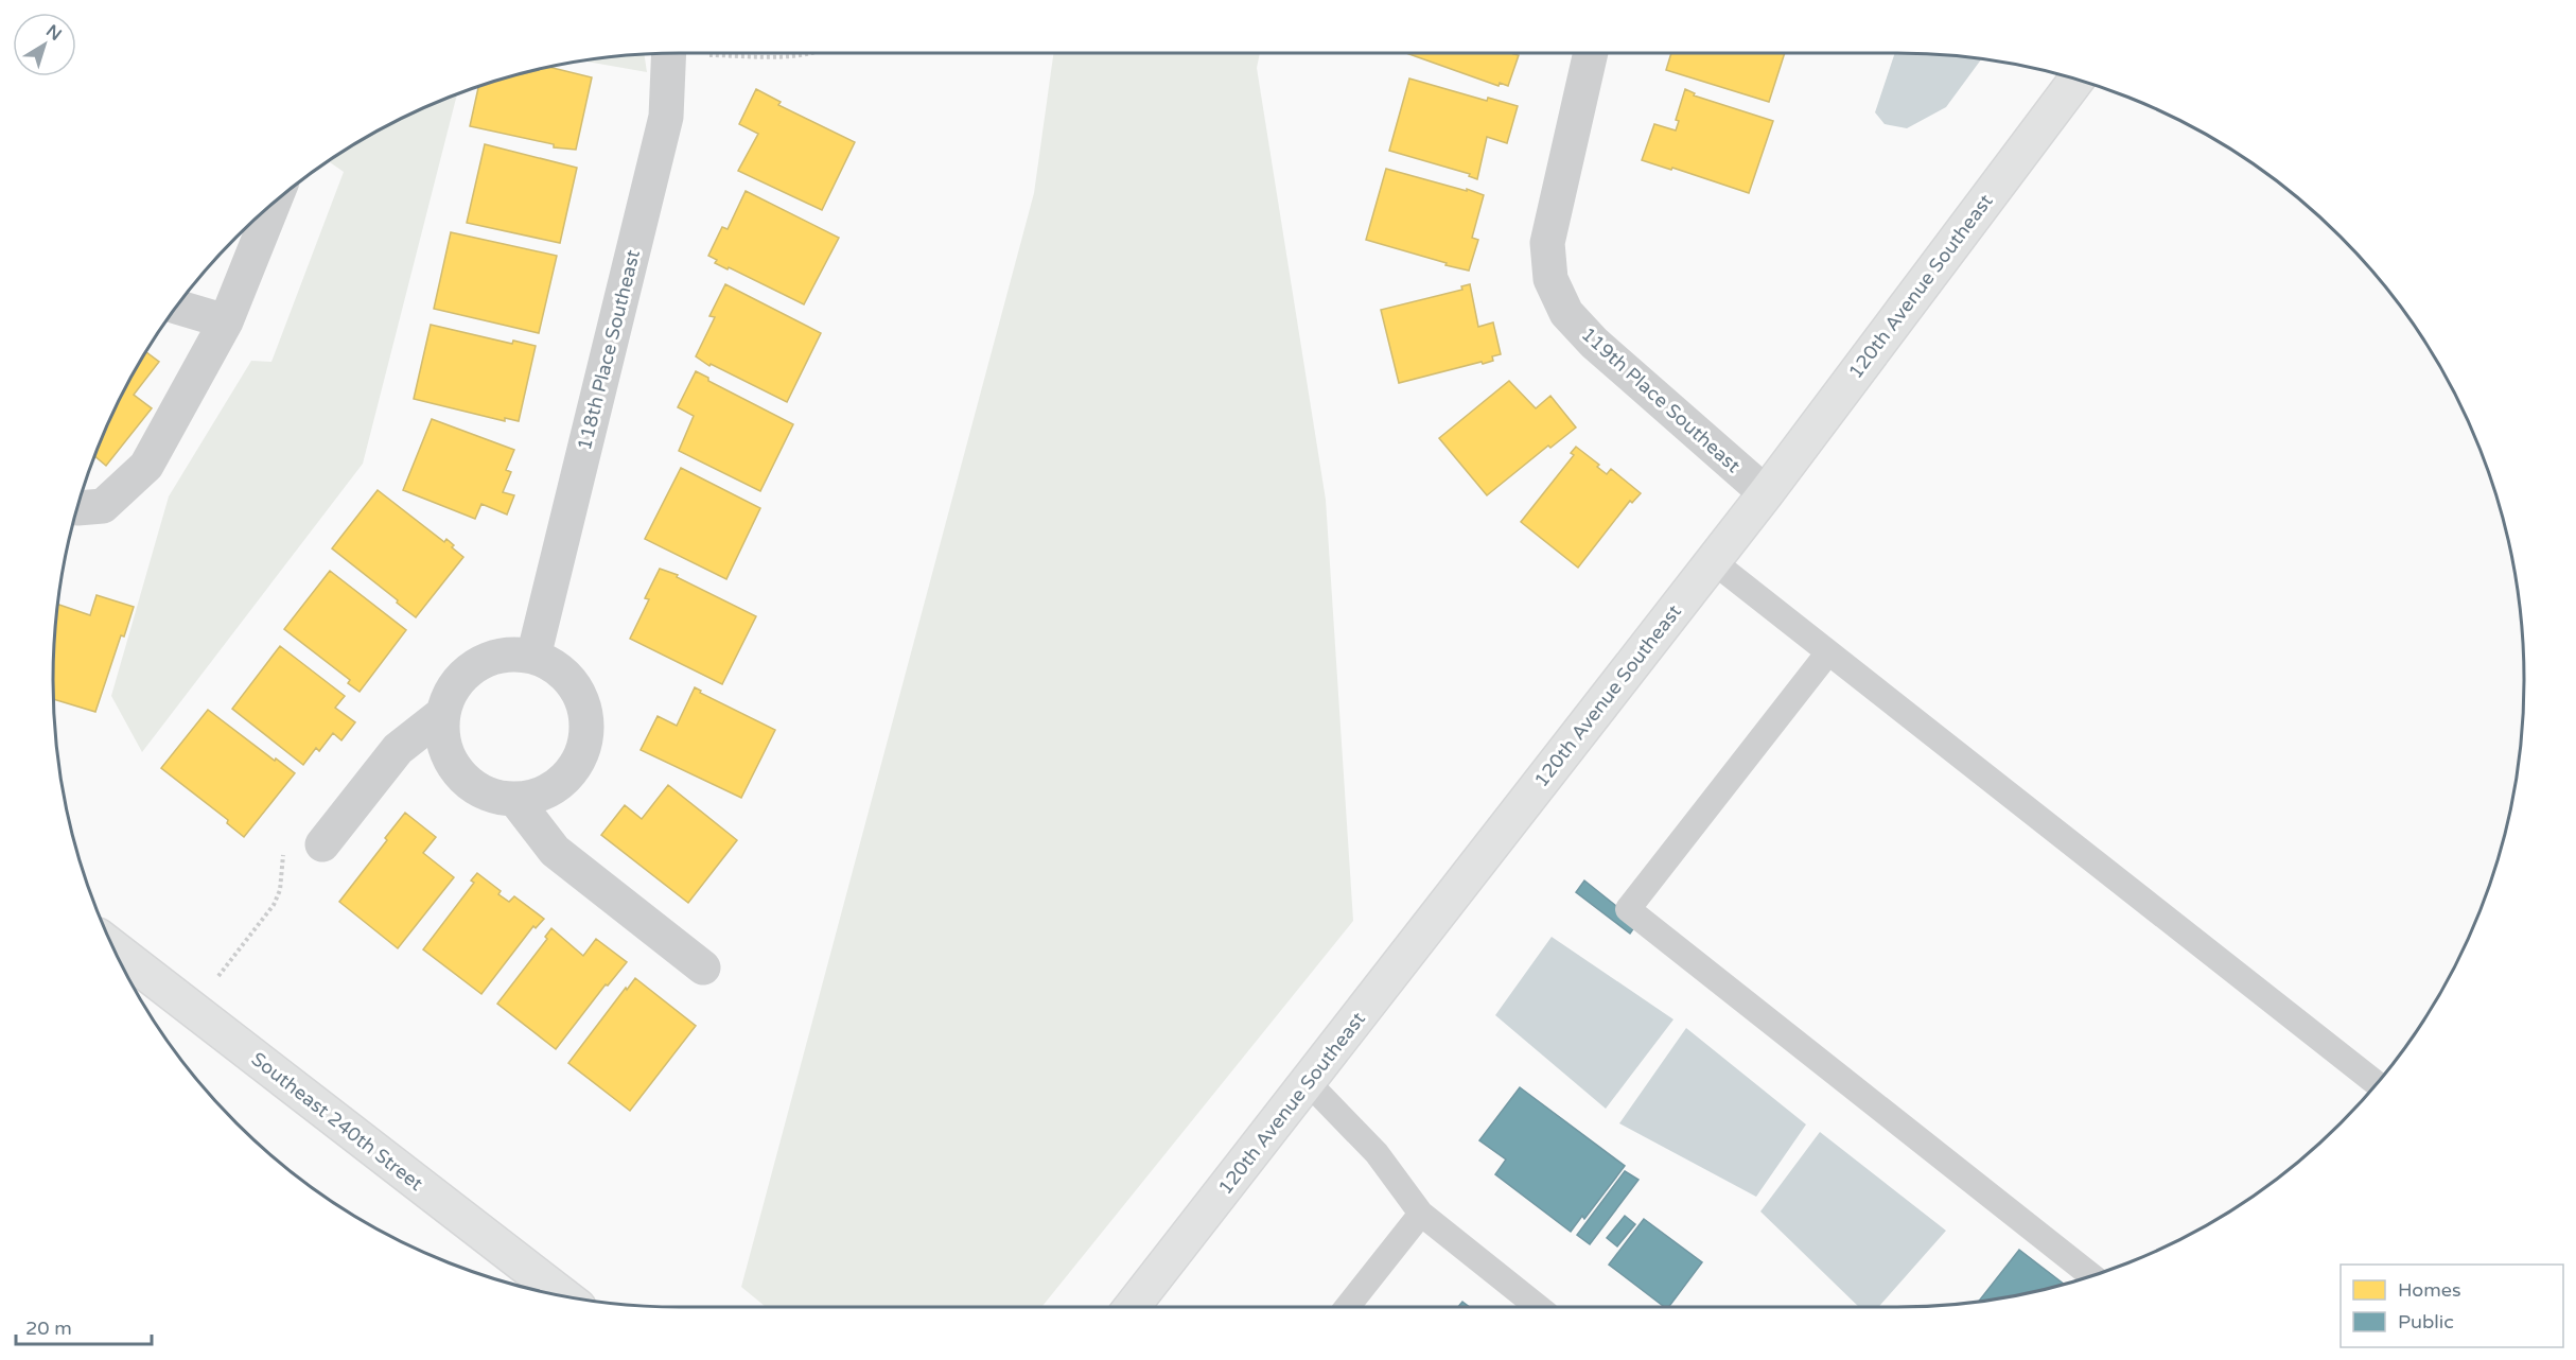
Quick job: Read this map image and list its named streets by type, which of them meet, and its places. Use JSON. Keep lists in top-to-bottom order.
{
  "streets": {
    "street": [
      "120th Avenue Southeast",
      "118th Place Southeast",
      "119th Place Southeast",
      "Southeast 240th Street"
    ]
  },
  "crossings": [
    ["120th Avenue Southeast", "119th Place Southeast"]
  ],
  "legend": ["Homes", "Public"],
  "scale_bar": "20 m",
  "north": "top right"
}
